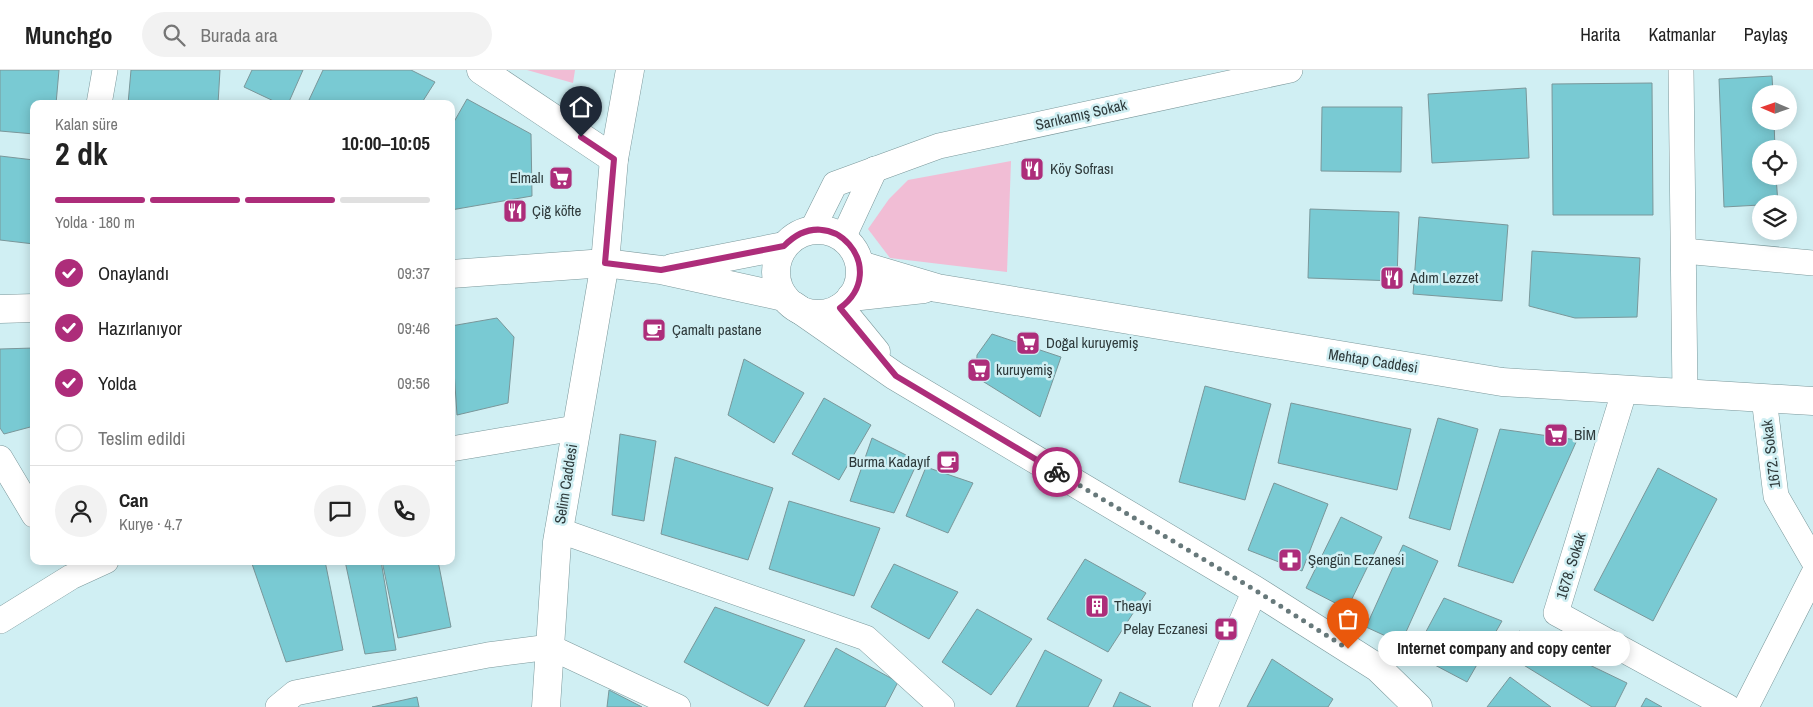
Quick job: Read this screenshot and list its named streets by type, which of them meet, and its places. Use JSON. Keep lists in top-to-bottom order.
{
  "streets": {
    "main road": ["Mehtap Caddesi", "Selim Caddesi"],
    "street": ["Sarıkamış Sokak", "1672. Sokak", "1678. Sokak"]
  },
  "crossings": [
    ["Mehtap Caddesi", "1672. Sokak"],
    ["Mehtap Caddesi", "1678. Sokak"]
  ],
  "places": {
    "restaurant": ["Köy Sofrası", "Çiğ köfte", "Adım Lezzet"],
    "supermarket": [
      "Elmalı",
      "Doğal kuruyemiş",
      "kuruyemiş",
      "BİM"
    ],
    "cafe": ["Çamaltı pastane", "Burma Kadayıf"],
    "pharmacy": ["Şengün Eczanesi", "Pelay Eczanesi"],
    "building": ["Theayi"],
    "other": ["Internet company and copy center"]
  },
  "north": "left",
  "page": {
    "header": "Munchgo",
    "search": "Burada ara",
    "nav": ["Harita", "Katmanlar", "Paylaş"],
    "heading": ["2 dk", "Kalan süre", "10:00–10:05"],
    "panel": ["Can", "Kurye · 4.7"],
    "bar": "Yolda · 180 m",
    "list": [
      ["Onaylandı", "09:37"],
      ["Hazırlanıyor", "09:46"],
      ["Yolda", "09:56"],
      "Teslim edildi"
    ],
    "bubble": "Internet company and copy center"
  }
}
